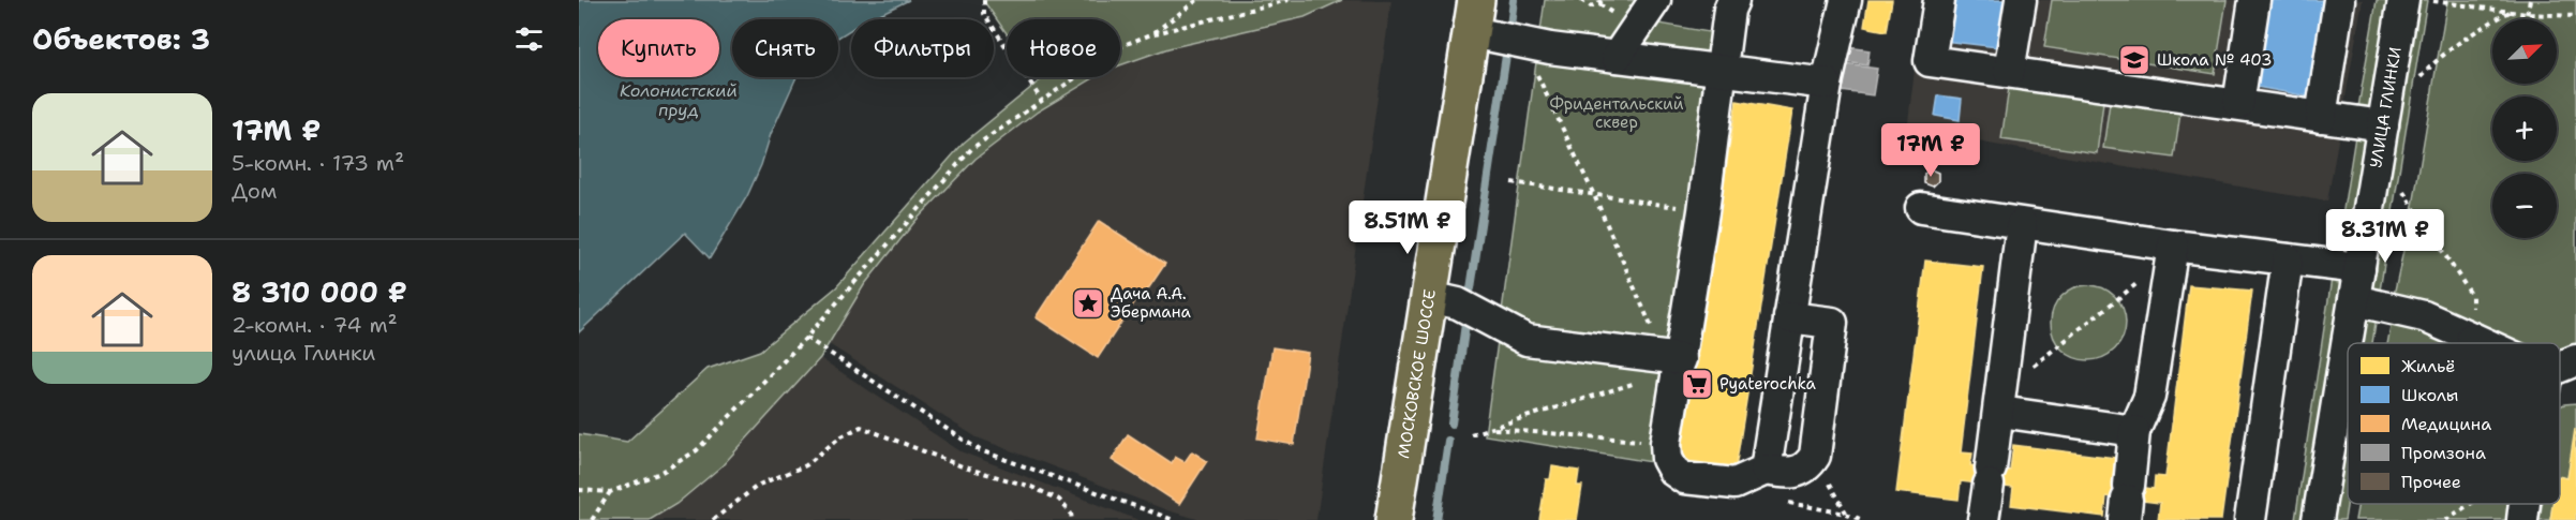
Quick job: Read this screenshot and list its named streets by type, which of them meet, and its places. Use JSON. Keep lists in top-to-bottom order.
{
  "streets": {
    "main road": ["МОСКОВСКОЕ ШОССЕ"],
    "street": ["УЛИЦА ГЛИНКИ"]
  },
  "water": ["Колонистский пруд"],
  "parks": ["Фридентальский сквер"],
  "places": {
    "school or university": ["Школа № 403"],
    "place": ["Дача А.А. Эбермана"],
    "supermarket": ["Pyaterochka"]
  },
  "legend": [
    "Жильё",
    "Школы",
    "Медицина",
    "Промзона",
    "Прочее"
  ],
  "north": "top right",
  "page": {
    "heading": "Объектов: 3",
    "map_buttons": ["+", "−"],
    "chip": [
      "Купить",
      "Снять",
      "Фильтры",
      "Новое"
    ],
    "list": [
      {
        "name": "17M ₽",
        "note": "5-комн. · 173 m² · Дом"
      },
      {
        "name": "8 310 000 ₽",
        "note": "2-комн. · 74 m² · улица Глинки"
      }
    ],
    "price": ["17M ₽", "8.51M ₽", "8.31M ₽"]
  }
}
